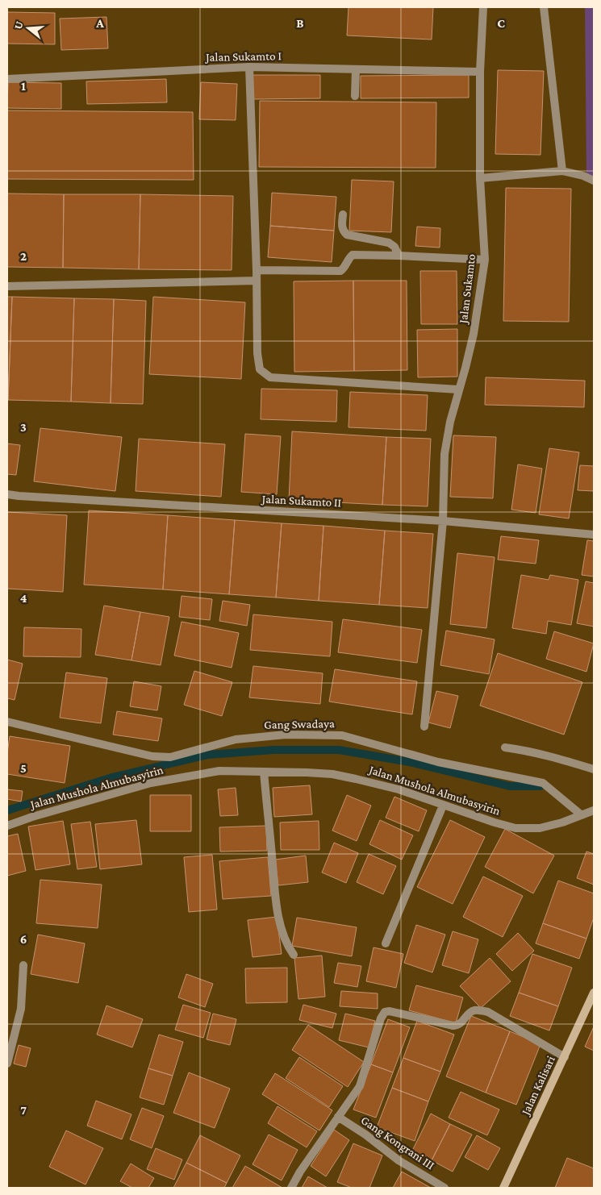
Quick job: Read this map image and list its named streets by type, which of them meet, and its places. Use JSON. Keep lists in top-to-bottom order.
{
  "streets": {
    "street": [
      "Jalan Sukamto I",
      "Jalan Sukamto",
      "Jalan Sukamto II",
      "Gang Swadaya",
      "Jalan Mushola Almubasyirin",
      "Jalan Kalisari",
      "Gang Kongrani III"
    ]
  },
  "crossings": [
    ["Jalan Sukamto I", "Jalan Sukamto"],
    ["Jalan Sukamto", "Jalan Sukamto II"],
    ["Gang Swadaya", "Jalan Mushola Almubasyirin"]
  ],
  "north": "left",
  "grid": {
    "columns": ["A", "B", "C"],
    "rows": [
      "1",
      "2",
      "3",
      "4",
      "5",
      "6",
      "7"
    ]
  }
}
